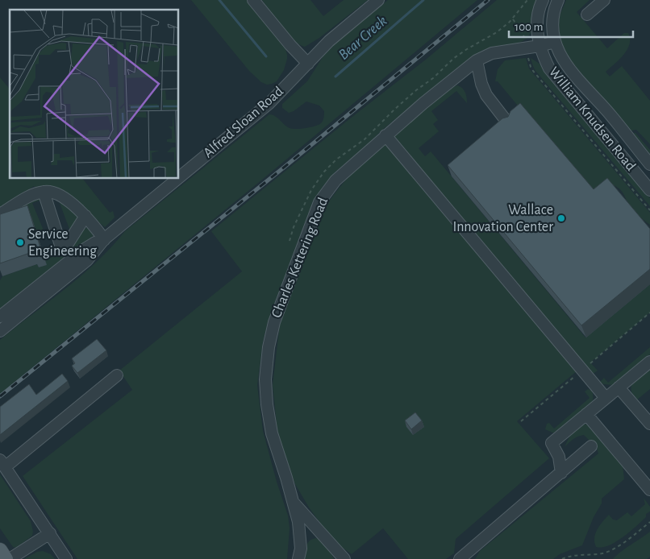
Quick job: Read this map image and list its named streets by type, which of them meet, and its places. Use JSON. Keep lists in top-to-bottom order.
{
  "streets": {
    "lane": ["William Knudsen Road", "Alfred Sloan Road", "Charles Kettering Road"]
  },
  "crossings": [
    ["William Knudsen Road", "Charles Kettering Road"]
  ],
  "water": ["Bear Creek"],
  "places": ["Wallace Innovation Center", "Service Engineering"],
  "scale_bar": "100 m"
}
